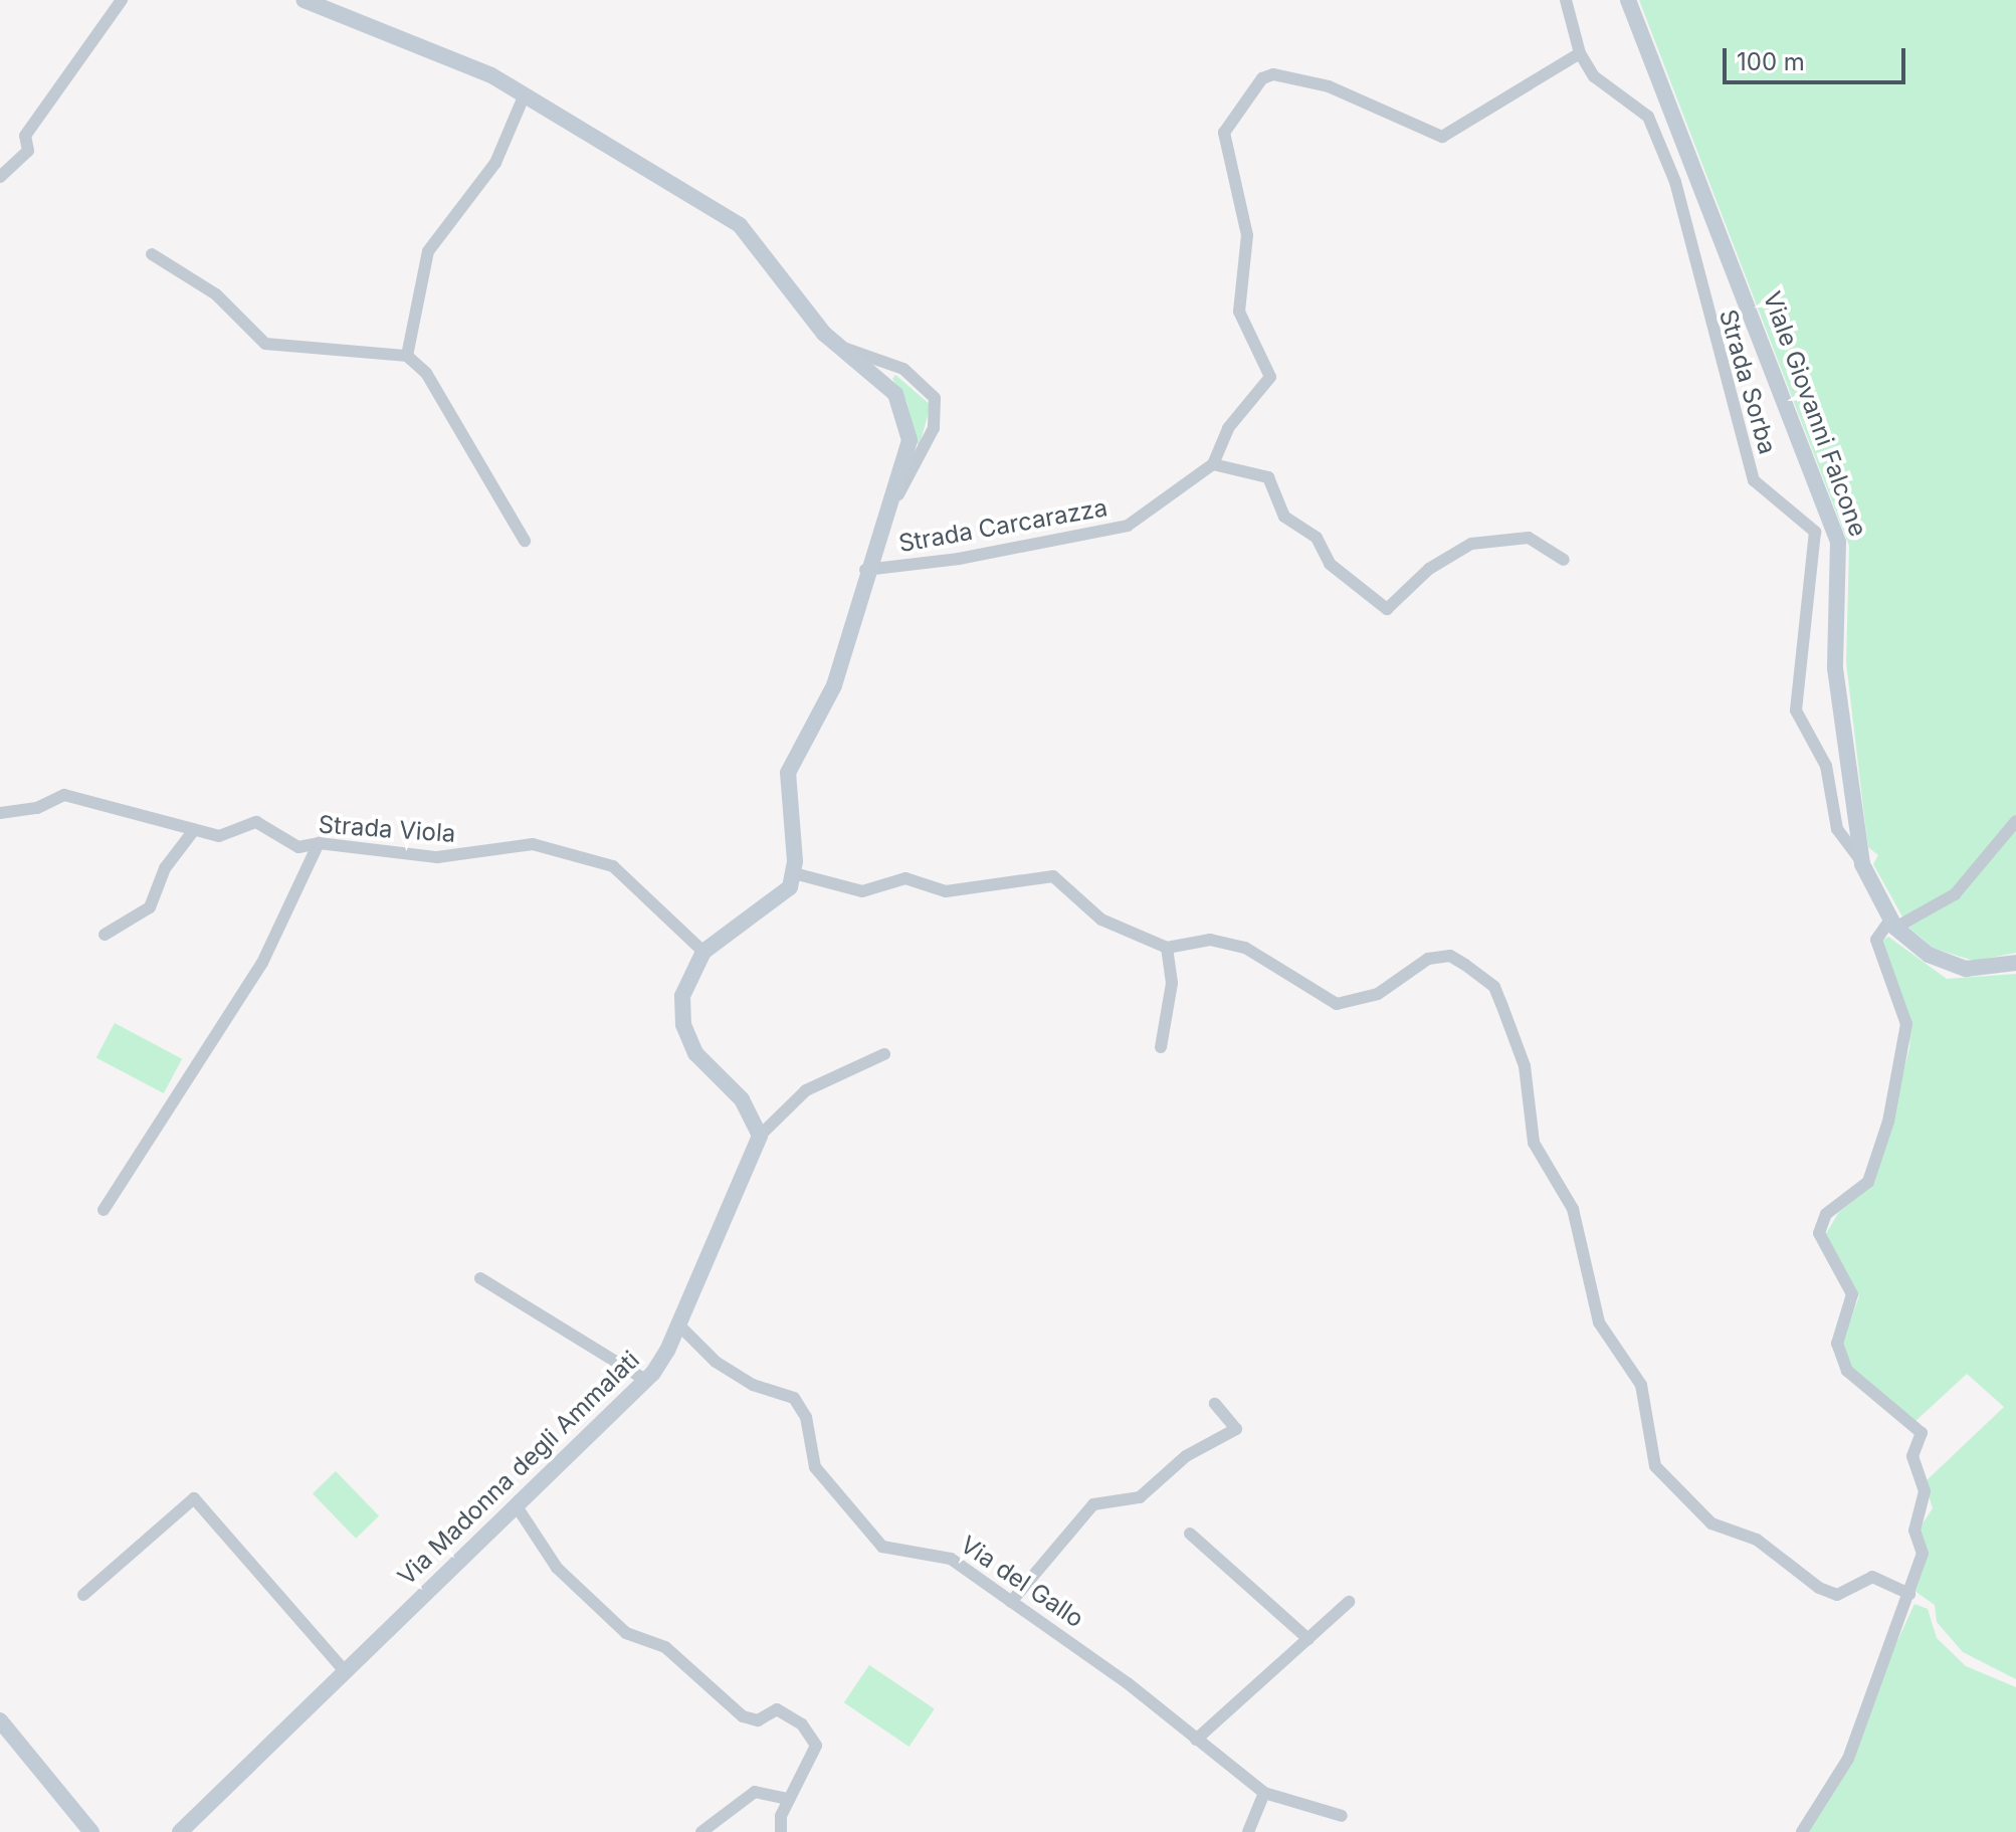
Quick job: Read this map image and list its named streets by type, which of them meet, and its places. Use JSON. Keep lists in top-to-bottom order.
{
  "streets": {
    "street": [
      "Strada Sorba",
      "Viale Giovanni Falcone",
      "Strada Carcarazza",
      "Strada Viola",
      "Via Madonna degli Ammalati",
      "Via del Gallo"
    ]
  },
  "crossings": [
    ["Strada Sorba", "Viale Giovanni Falcone"],
    ["Via Madonna degli Ammalati", "Via del Gallo"]
  ],
  "scale_bar": "100 m"
}
